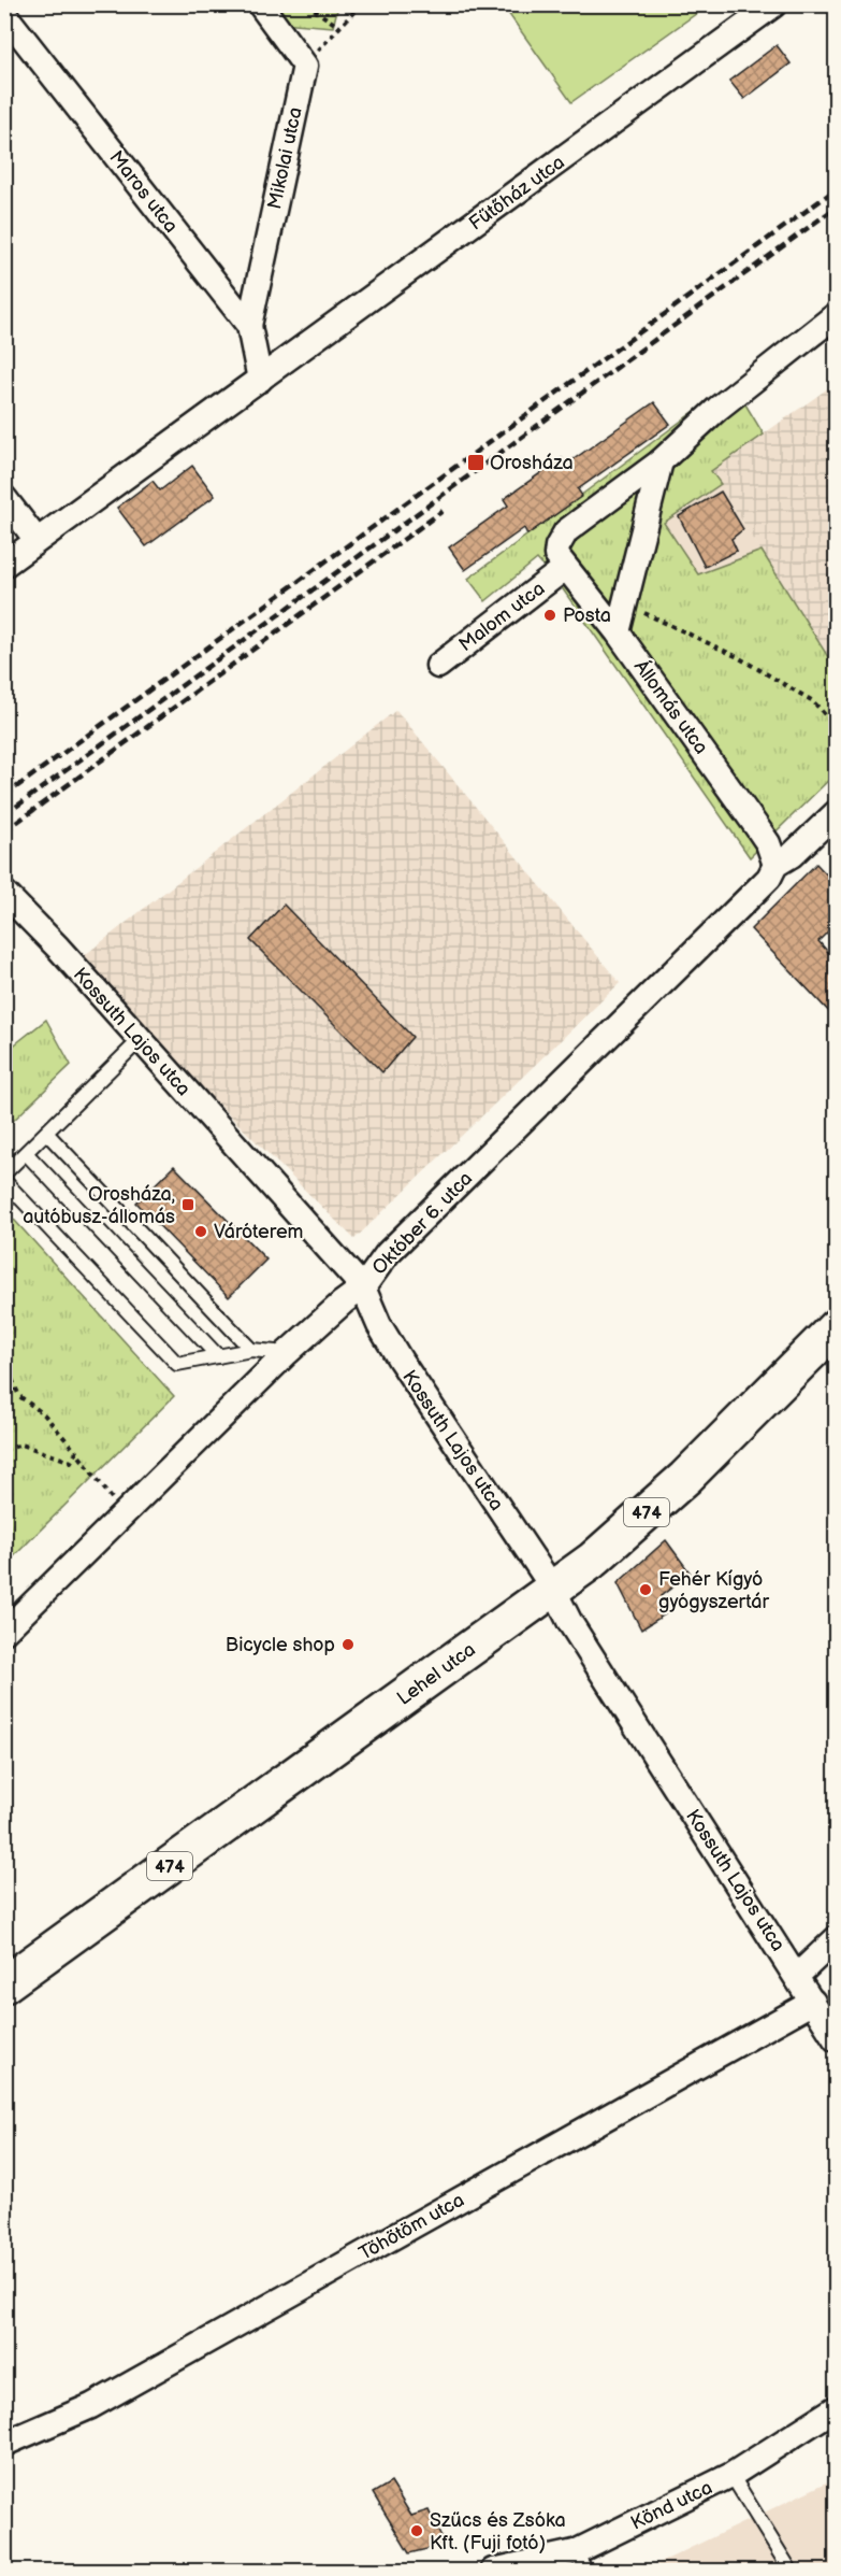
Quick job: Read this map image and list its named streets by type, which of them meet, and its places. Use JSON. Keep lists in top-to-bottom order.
{
  "streets": {
    "main road": ["474", "Lehel utca"],
    "street": [
      "Mikolai utca",
      "Maros utca",
      "Fűtőház utca",
      "Malom utca",
      "Állomás utca",
      "Kossuth Lajos utca",
      "Október 6. utca",
      "Töhötöm utca",
      "Könd utca"
    ]
  },
  "crossings": [
    ["Mikolai utca", "Maros utca"],
    ["Maros utca", "Fűtőház utca"],
    ["Malom utca", "Állomás utca"],
    ["Állomás utca", "Október 6. utca"],
    ["Kossuth Lajos utca", "Október 6. utca"],
    ["Kossuth Lajos utca", "Lehel utca"],
    ["Kossuth Lajos utca", "Töhötöm utca"]
  ],
  "places": {
    "transit": ["Orosháza", "Orosháza, autóbusz-állomás"],
    "other": [
      "Posta",
      "Váróterem",
      "Fehér Kígyó gyógyszertár",
      "Bicycle shop",
      "Szűcs és Zsóka Kft. (Fuji fotó)"
    ]
  }
}
